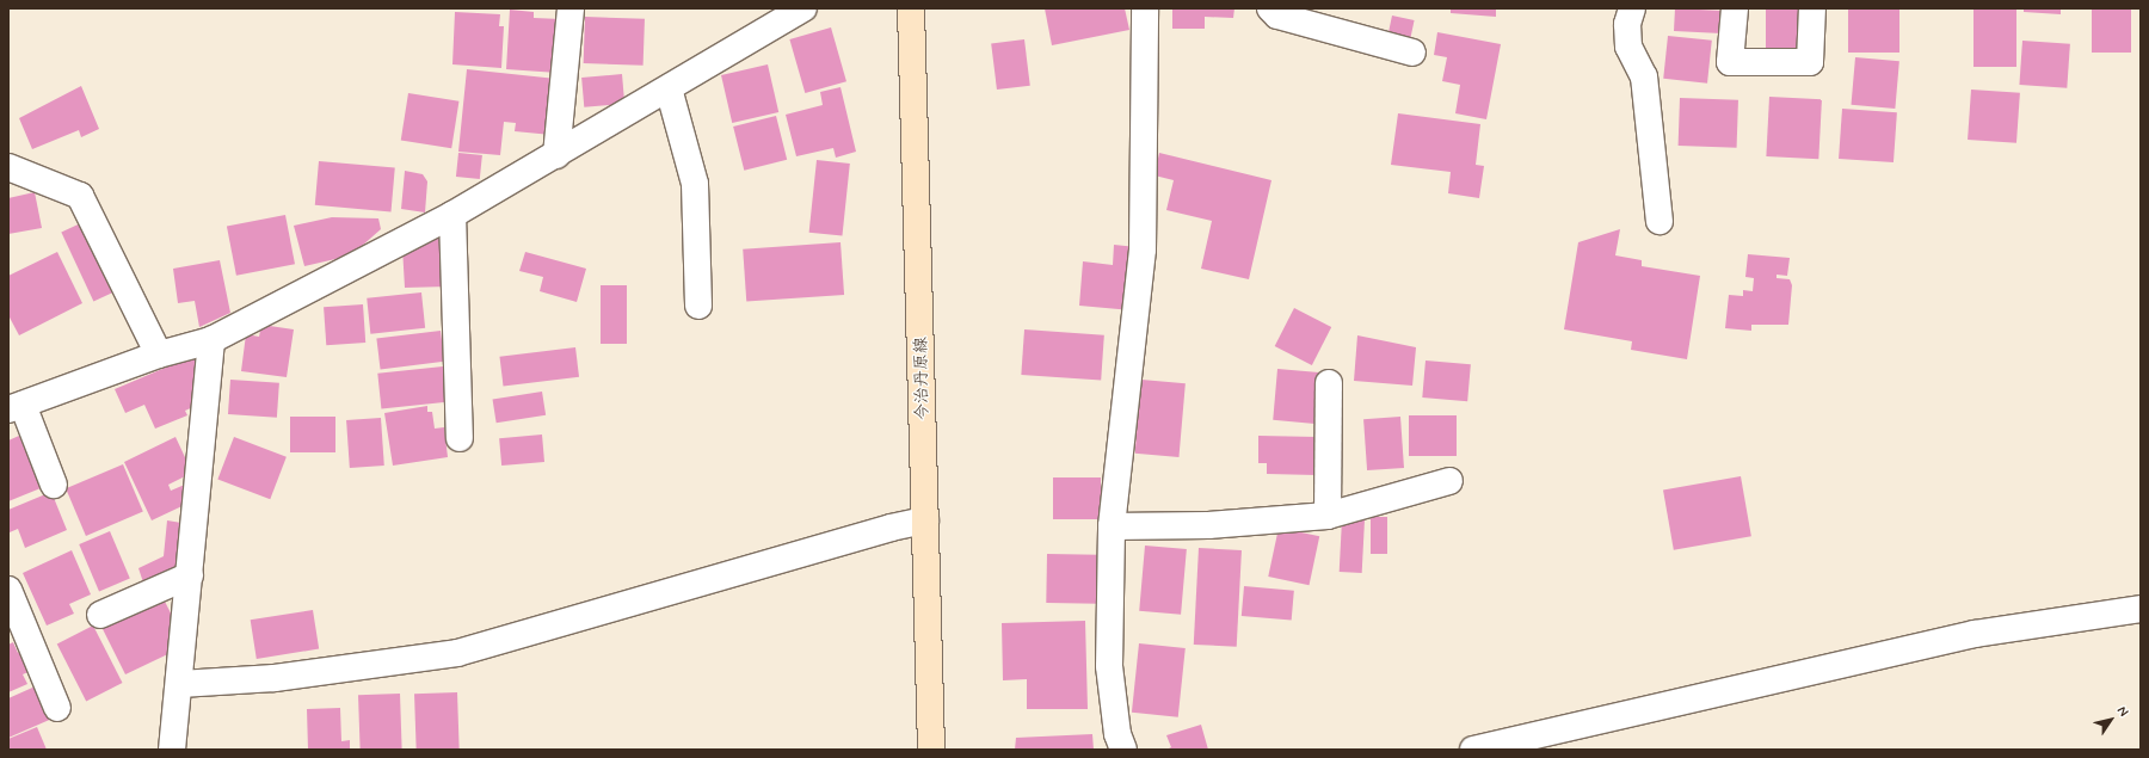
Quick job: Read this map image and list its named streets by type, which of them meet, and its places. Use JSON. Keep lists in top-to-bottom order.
{
  "streets": {
    "main road": ["今治丹原線"]
  },
  "north": "top right"
}
